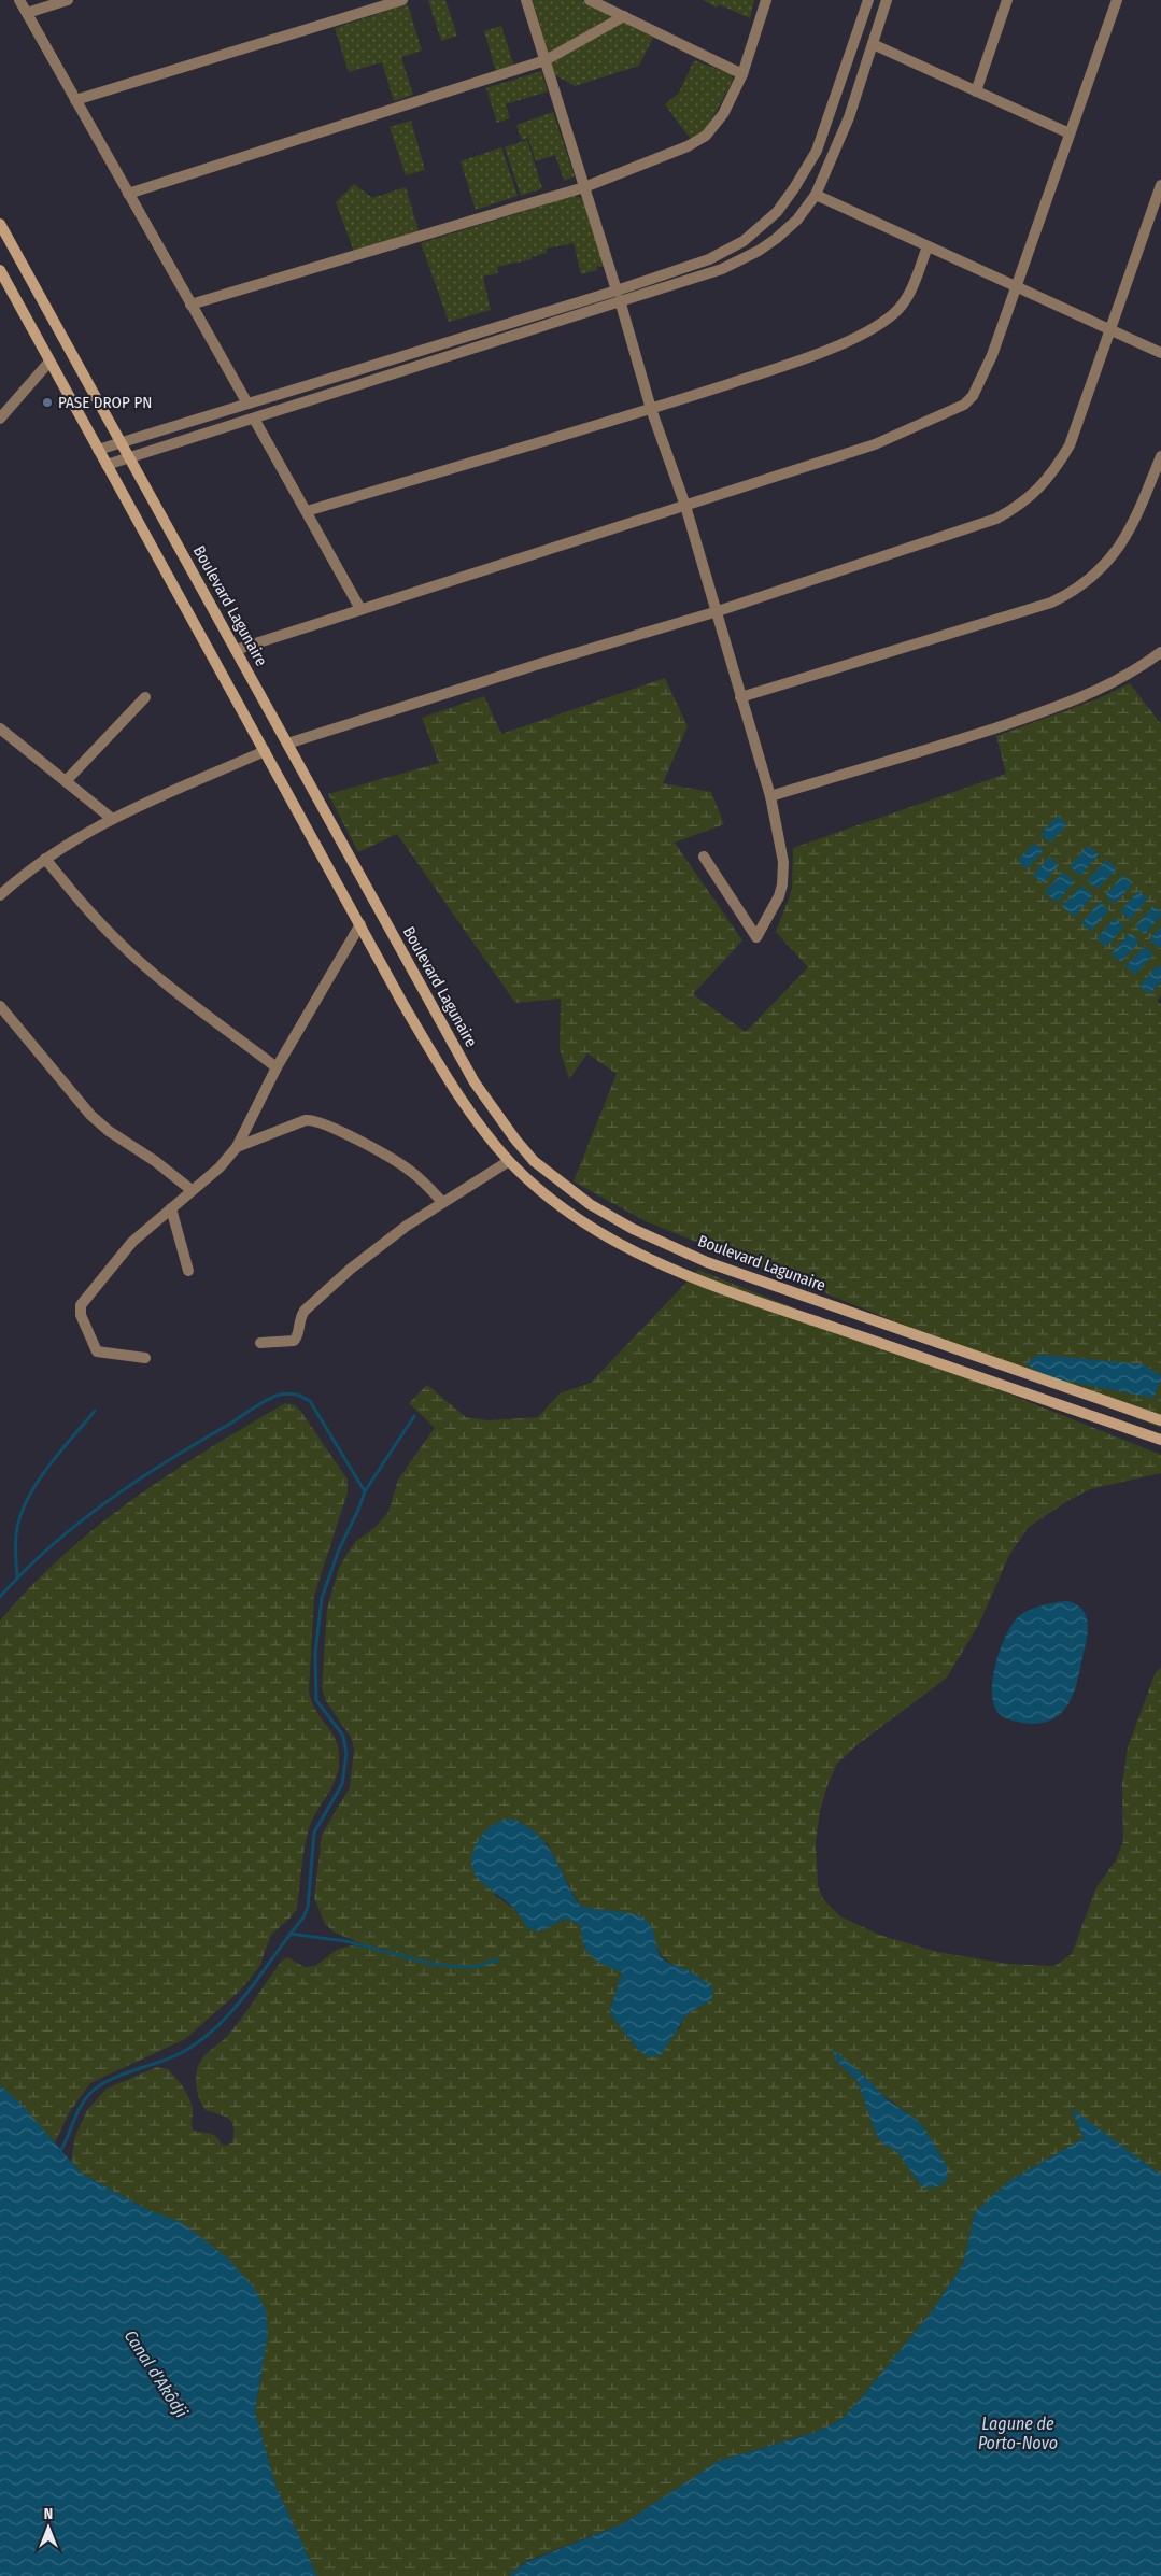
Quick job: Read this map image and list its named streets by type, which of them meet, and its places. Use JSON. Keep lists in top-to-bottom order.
{
  "streets": {
    "main road": ["Boulevard Lagunaire"]
  },
  "water": ["Canal d'Akôdji", "Lagune de Porto-Novo"],
  "places": ["PASE DROP PN"],
  "north": "top"
}
